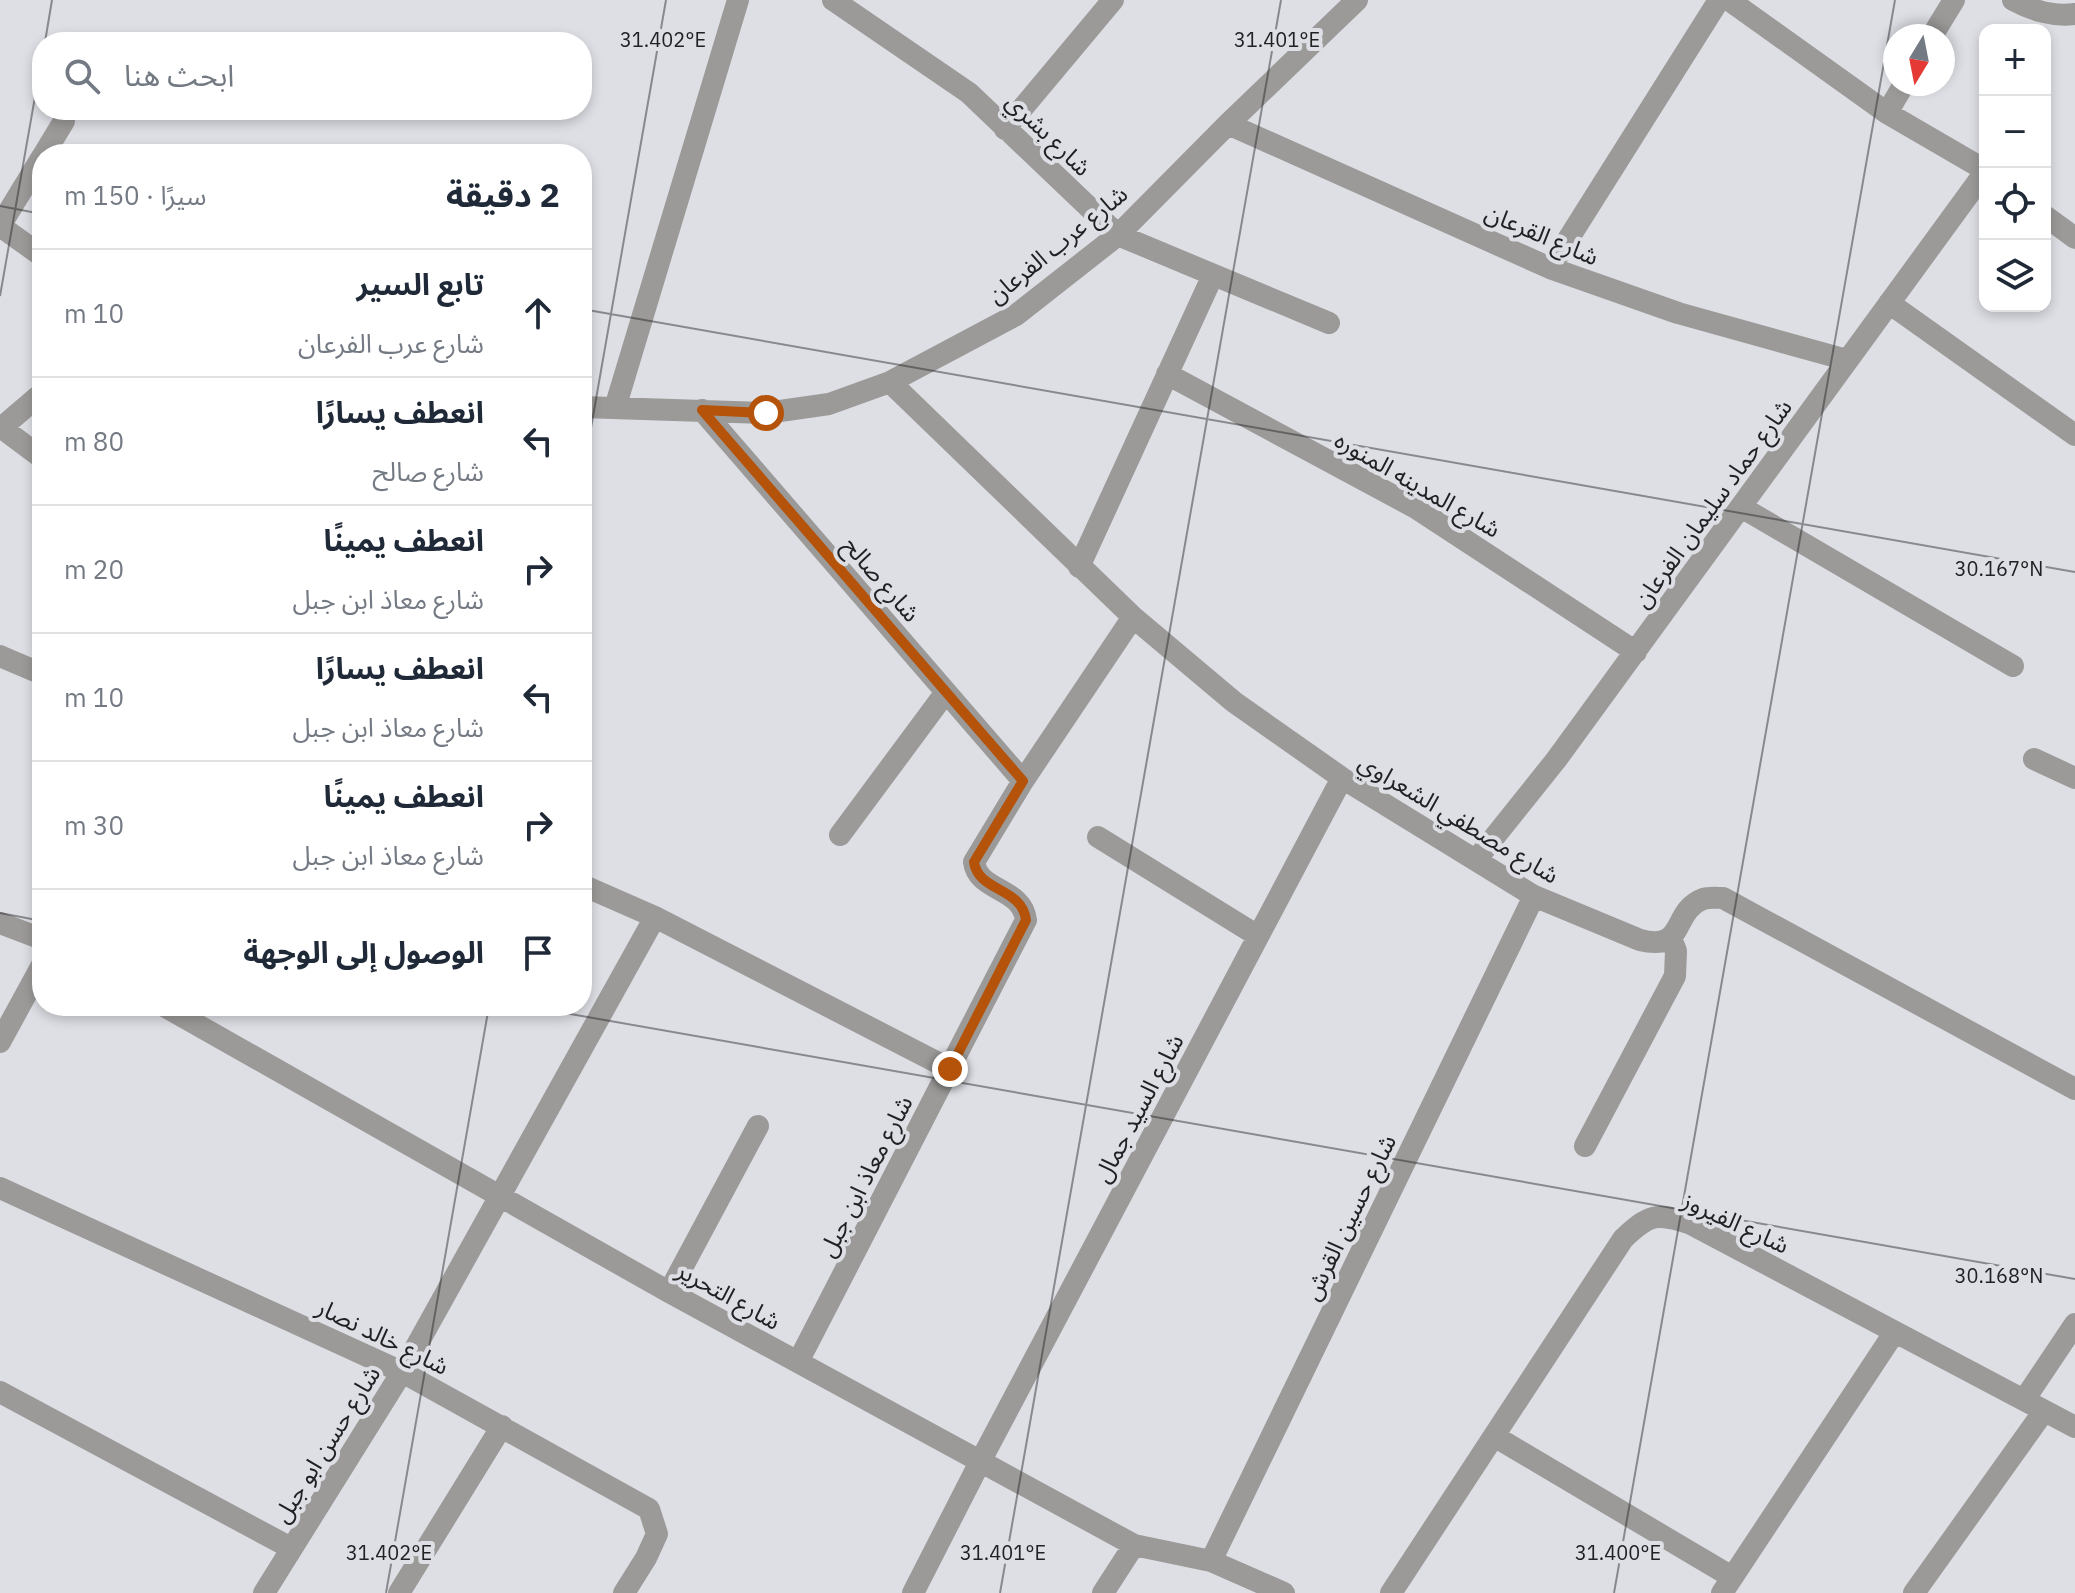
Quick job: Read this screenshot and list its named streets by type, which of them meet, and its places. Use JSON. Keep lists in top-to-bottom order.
{
  "streets": {
    "street": [
      "شارع بشري",
      "شارع القرعان",
      "شارع عرب الفرعان",
      "شارع المدينه المنوره",
      "شارع حماد سليمان الفرعان",
      "شارع صالح",
      "شارع مصطفي الشعراوي",
      "شارع السيد جمال",
      "شارع معاذ ابن جبل",
      "شارع حسين القرش",
      "شارع الفيروز",
      "شارع التحرير",
      "شارع خالد نصار",
      "شارع حسن ابو جبل"
    ]
  },
  "crossings": [
    ["شارع بشري", "شارع عرب الفرعان"],
    ["شارع القرعان", "شارع عرب الفرعان"],
    ["شارع القرعان", "شارع حماد سليمان الفرعان"],
    ["شارع عرب الفرعان", "شارع صالح"],
    ["شارع عرب الفرعان", "شارع مصطفي الشعراوي"],
    ["شارع المدينه المنوره", "شارع حماد سليمان الفرعان"],
    ["شارع حماد سليمان الفرعان", "شارع مصطفي الشعراوي"],
    ["شارع صالح", "شارع معاذ ابن جبل"],
    ["شارع مصطفي الشعراوي", "شارع السيد جمال"],
    ["شارع مصطفي الشعراوي", "شارع معاذ ابن جبل"],
    ["شارع مصطفي الشعراوي", "شارع حسين القرش"],
    ["شارع السيد جمال", "شارع التحرير"],
    ["شارع معاذ ابن جبل", "شارع التحرير"],
    ["شارع حسين القرش", "شارع التحرير"],
    ["شارع التحرير", "شارع حسن ابو جبل"],
    ["شارع خالد نصار", "شارع حسن ابو جبل"]
  ],
  "north": "bottom",
  "page": {
    "map_buttons": ["+", "−"],
    "search": "ابحث هنا",
    "heading": ["2 دقيقة", "سيرًا · 150 m"],
    "list": [
      ["تابع السير", "شارع عرب الفرعان", "10 m"],
      ["انعطف يسارًا", "شارع صالح", "80 m"],
      ["انعطف يمينًا", "شارع معاذ ابن جبل", "20 m"],
      ["انعطف يسارًا", "شارع معاذ ابن جبل", "10 m"],
      ["انعطف يمينًا", "شارع معاذ ابن جبل", "30 m"],
      "الوصول إلى الوجهة"
    ]
  },
  "coordinates": [
    "31.402°E",
    "31.401°E",
    "30.167°N",
    "30.168°N",
    "31.400°E"
  ]
}
